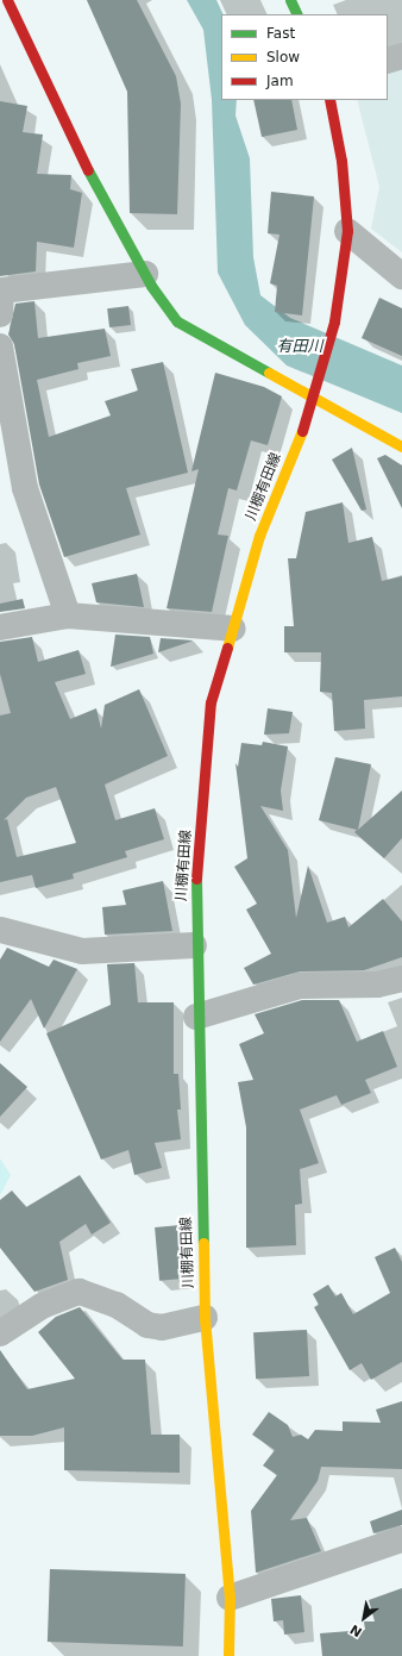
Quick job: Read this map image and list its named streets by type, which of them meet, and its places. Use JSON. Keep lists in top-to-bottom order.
{
  "streets": {
    "main road": ["川棚有田線"]
  },
  "water": ["有田川"],
  "legend": ["Fast", "Slow", "Jam"],
  "north": "bottom left"
}
